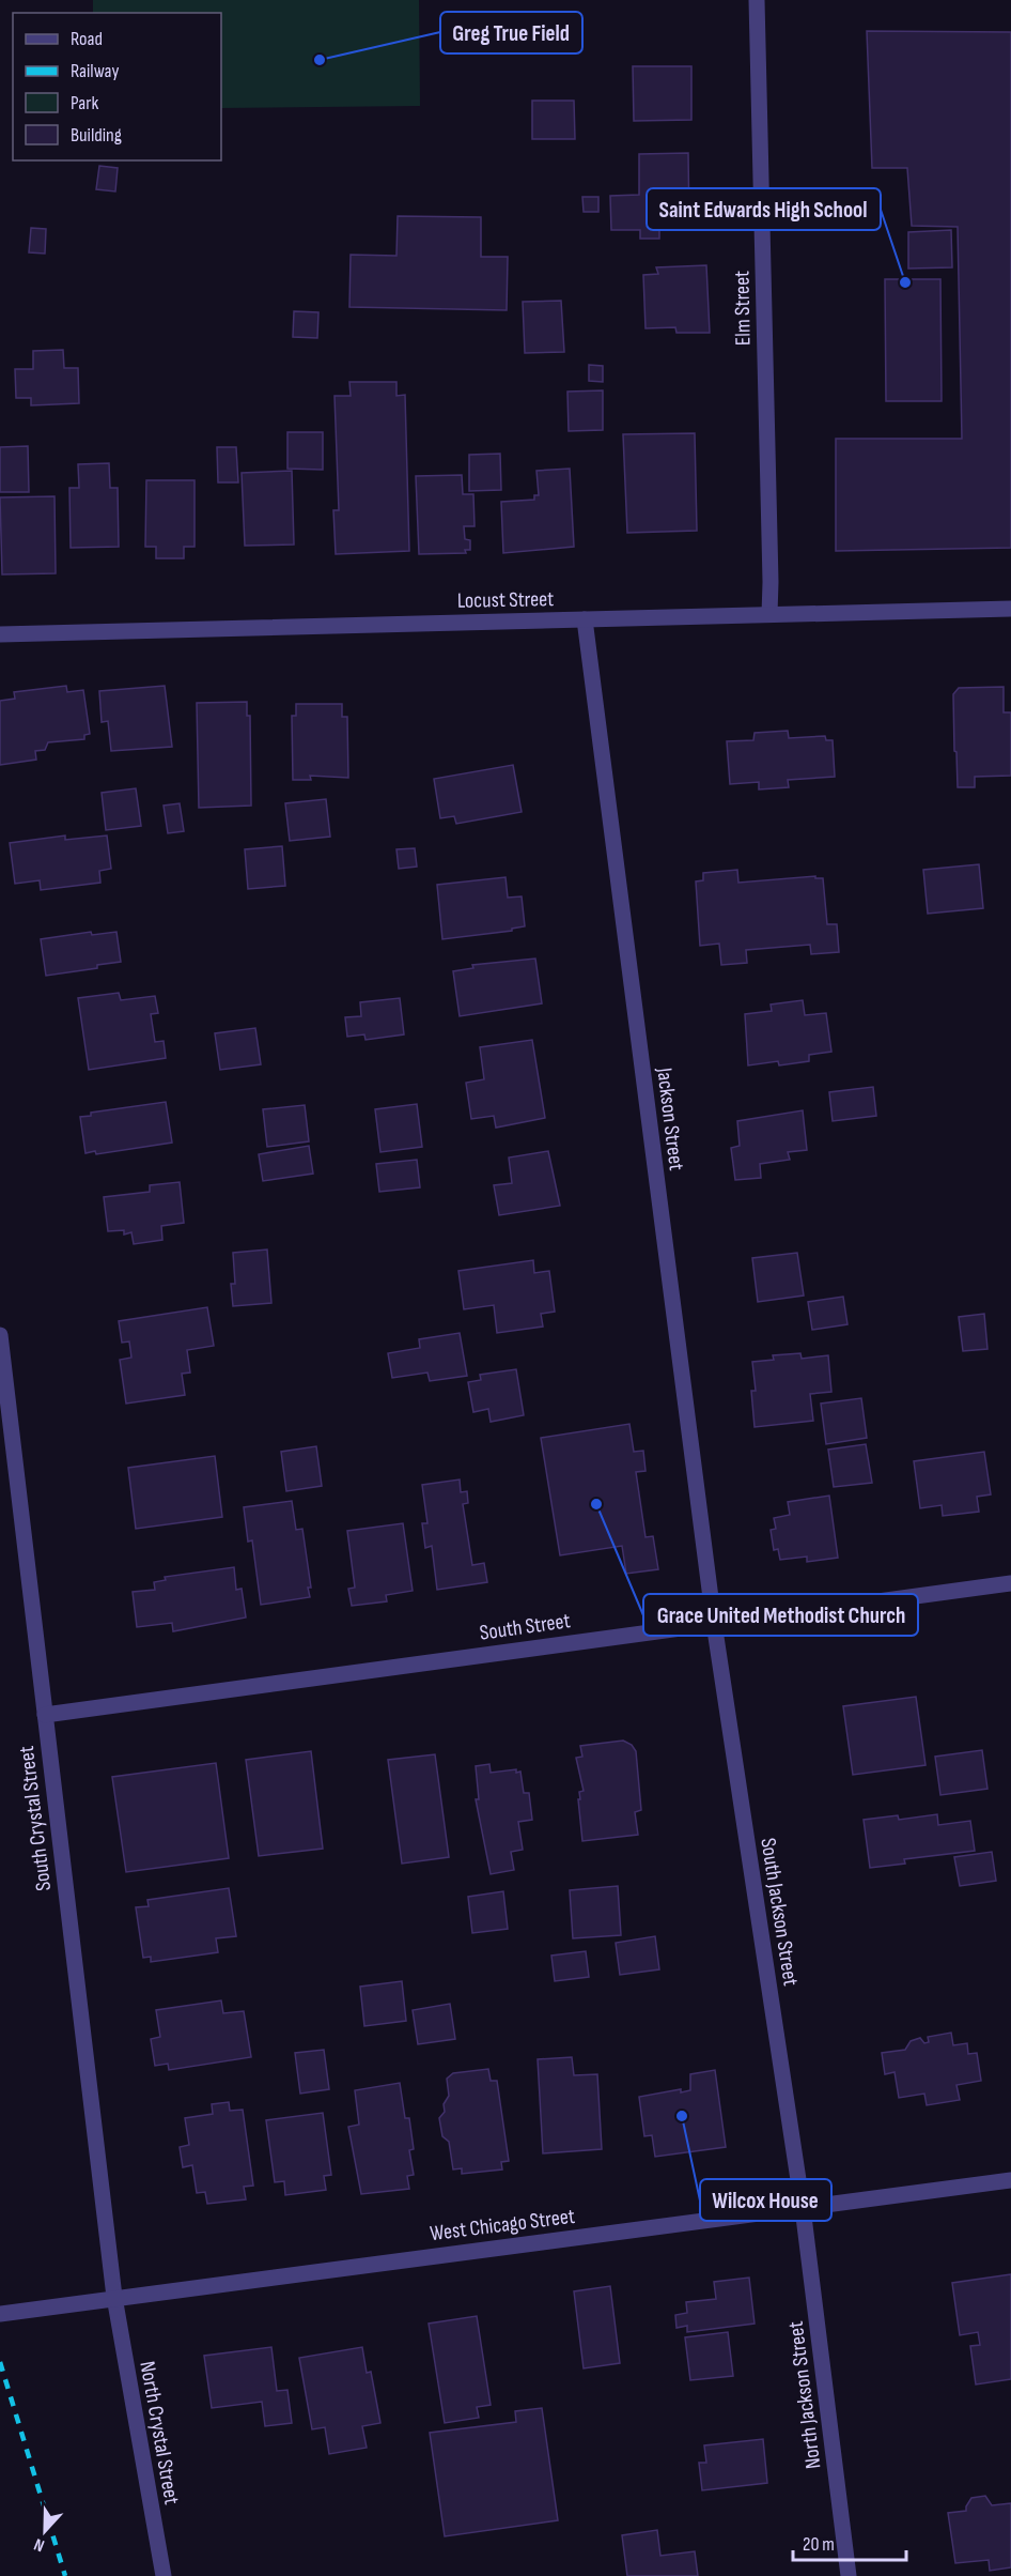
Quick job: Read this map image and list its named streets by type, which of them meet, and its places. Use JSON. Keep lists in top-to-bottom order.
{
  "streets": {
    "street": [
      "Elm Street",
      "Locust Street",
      "Jackson Street",
      "South Street",
      "South Crystal Street",
      "South Jackson Street",
      "West Chicago Street",
      "North Jackson Street",
      "North Crystal Street"
    ]
  },
  "crossings": [
    ["Elm Street", "Locust Street"],
    ["Locust Street", "Jackson Street"],
    ["Jackson Street", "South Street"],
    ["Jackson Street", "South Jackson Street"],
    ["South Street", "South Crystal Street"],
    ["South Street", "South Jackson Street"],
    ["South Crystal Street", "West Chicago Street"],
    ["South Crystal Street", "North Crystal Street"],
    ["South Jackson Street", "West Chicago Street"],
    ["South Jackson Street", "North Jackson Street"],
    ["West Chicago Street", "North Jackson Street"],
    ["West Chicago Street", "North Crystal Street"]
  ],
  "places": [
    "Greg True Field",
    "Saint Edwards High School",
    "Grace United Methodist Church",
    "Wilcox House"
  ],
  "legend": [
    "Road",
    "Railway",
    "Park",
    "Building"
  ],
  "scale_bar": "20 m",
  "north": "bottom"
}
